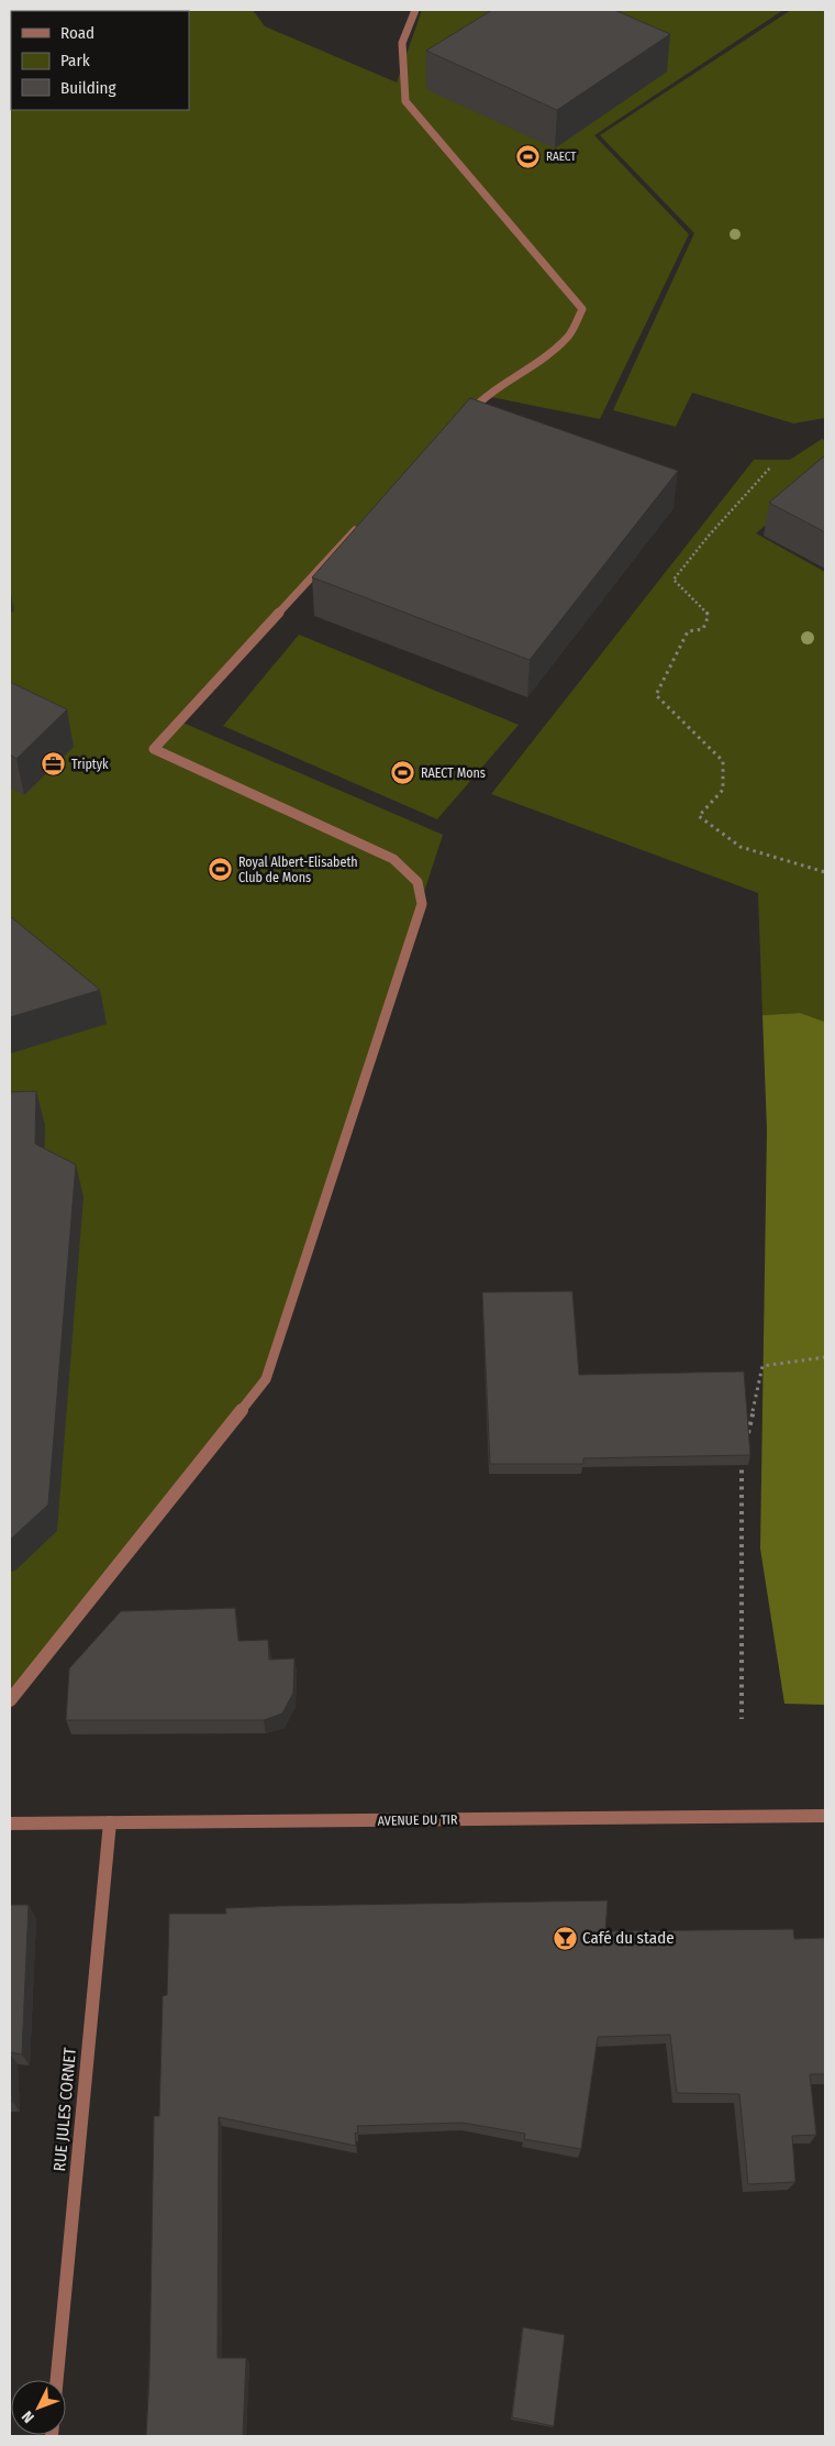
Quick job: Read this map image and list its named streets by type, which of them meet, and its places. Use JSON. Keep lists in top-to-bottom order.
{
  "streets": {
    "street": ["AVENUE DU TIR", "RUE JULES CORNET"]
  },
  "crossings": [
    ["AVENUE DU TIR", "RUE JULES CORNET"]
  ],
  "places": {
    "sports": ["RAECT", "RAECT Mons", "Royal Albert-Elisabeth Club de Mons"],
    "office": ["Triptyk"],
    "bar": ["Café du stade"]
  },
  "legend": ["Road", "Park", "Building"],
  "north": "bottom left"
}
